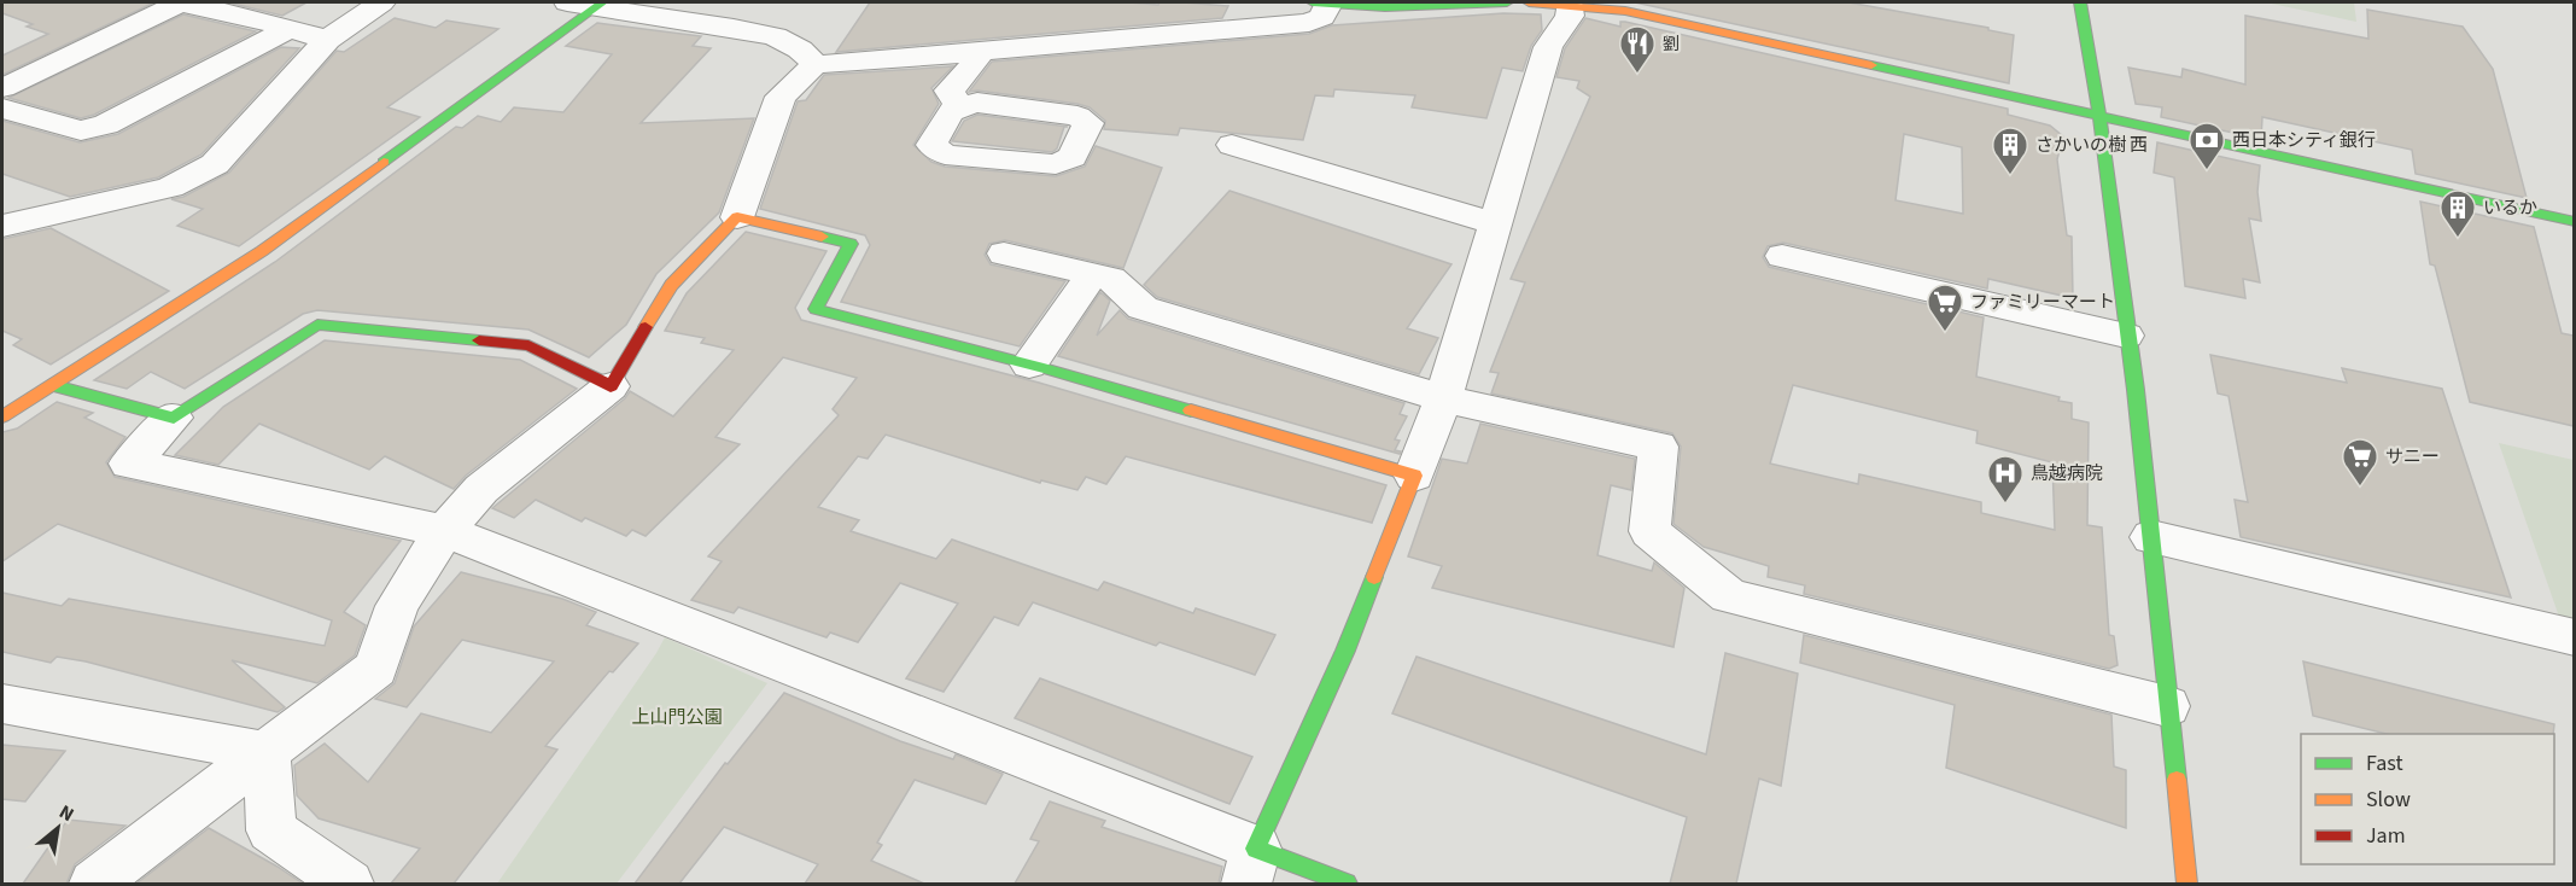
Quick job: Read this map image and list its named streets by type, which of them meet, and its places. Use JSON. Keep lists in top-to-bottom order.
{
  "parks": ["上山門公園"],
  "places": {
    "restaurant": ["劉"],
    "bank": ["西日本シティ銀行"],
    "building": ["さかいの樹 西", "いるか"],
    "supermarket": ["ファミリーマート", "サニー"],
    "hospital": ["鳥越病院"]
  },
  "legend": ["Fast", "Slow", "Jam"],
  "north": "top right"
}
